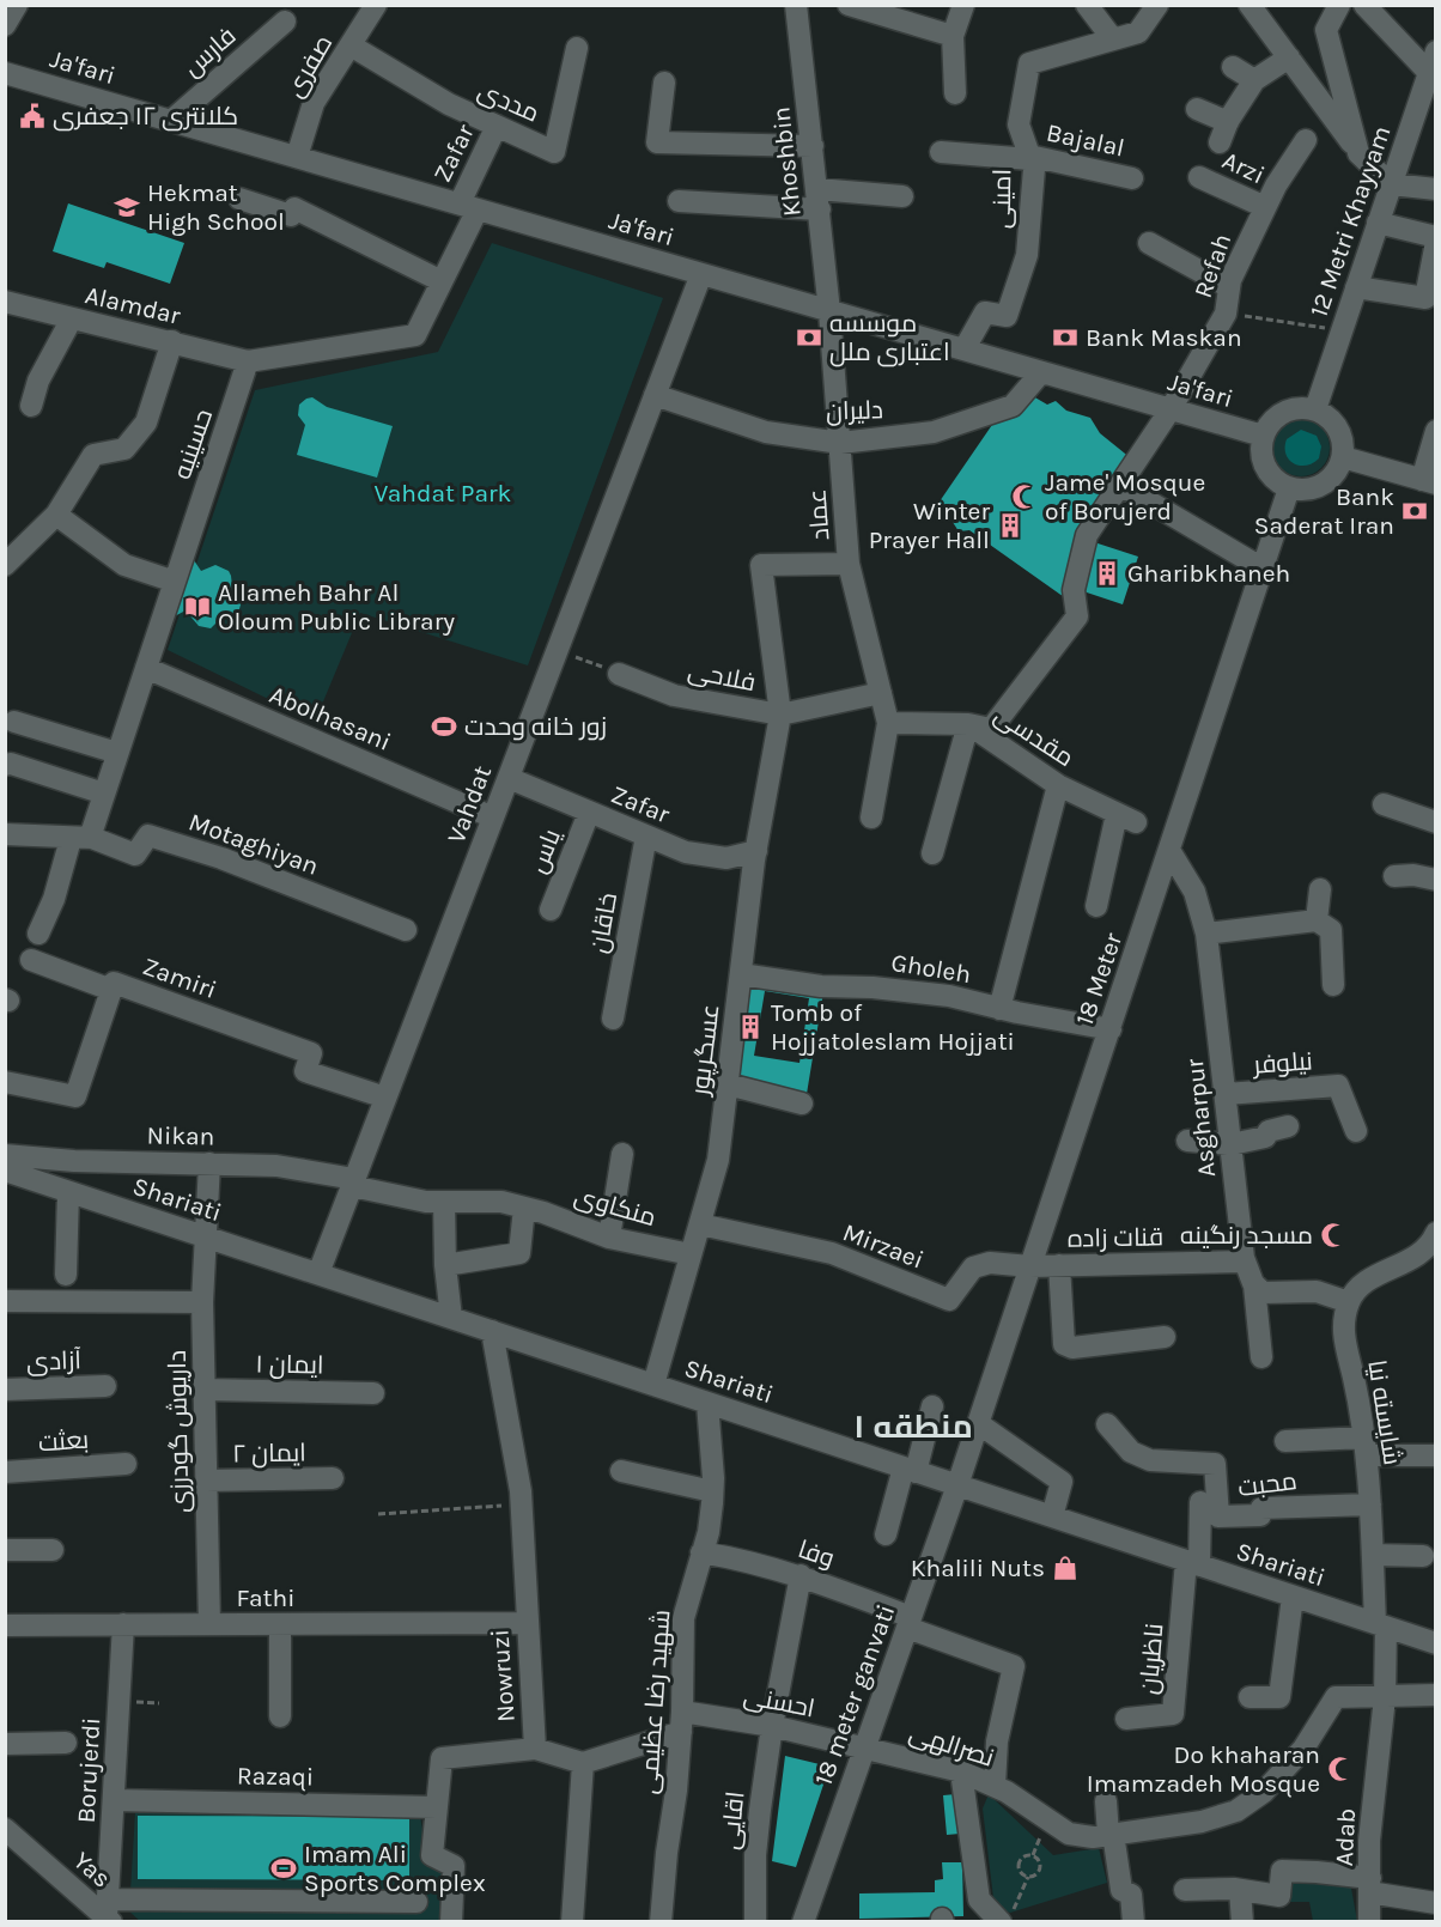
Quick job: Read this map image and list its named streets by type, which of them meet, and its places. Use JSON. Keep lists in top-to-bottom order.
{
  "streets": {
    "street": [
      "فارس",
      "صفری",
      "Ja'fari",
      "مددی",
      "Bajalal",
      "Zafar",
      "Khoshbin",
      "Arzi",
      "امینی",
      "12 Metri Khayyam",
      "Refah",
      "Alamdar",
      "دلیران",
      "حسینیه",
      "عماد",
      "فلاحی",
      "Abolhasani",
      "مقدسی",
      "Vahdat",
      "Motaghiyan",
      "یاس",
      "خاقان",
      "Gholeh",
      "Zamiri",
      "18 Meter",
      "عسگرپور",
      "نیلوفر",
      "Asgharpur",
      "Nikan",
      "Shariati",
      "منکاوی",
      "قنات زاده",
      "Mirzaei",
      "آزادی",
      "ایمان ۱",
      "شایسته نیا",
      "داریوش گودرزی",
      "بعثت",
      "ایمان ۲",
      "محبت",
      "وفا",
      "Fathi",
      "ناظریان",
      "Nowruzi",
      "18 meter ganvati",
      "شهید رضا عظیمی",
      "احسنی",
      "نصرالهی",
      "Borujerdi",
      "Razaqi",
      "اقایی",
      "Adab",
      "Yas"
    ]
  },
  "crossings": [
    ["فارس", "Ja'fari"],
    ["صفری", "Ja'fari"],
    ["صفری", "مددی"],
    ["Ja'fari", "Zafar"],
    ["Ja'fari", "Khoshbin"],
    ["Ja'fari", "امینی"],
    ["Ja'fari", "12 Metri Khayyam"],
    ["Ja'fari", "Refah"],
    ["Ja'fari", "دلیران"],
    ["Ja'fari", "عماد"],
    ["Ja'fari", "Vahdat"],
    ["Ja'fari", "18 Meter"],
    ["مددی", "Zafar"],
    ["Bajalal", "امینی"],
    ["Zafar", "Vahdat"],
    ["Zafar", "یاس"],
    ["Zafar", "خاقان"],
    ["Zafar", "عسگرپور"],
    ["Khoshbin", "عماد"],
    ["Arzi", "Refah"],
    ["12 Metri Khayyam", "18 Meter"],
    ["Refah", "مقدسی"],
    ["Alamdar", "حسینیه"],
    ["دلیران", "عماد"],
    ["دلیران", "Vahdat"],
    ["حسینیه", "Abolhasani"],
    ["حسینیه", "Motaghiyan"],
    ["عماد", "فلاحی"],
    ["عماد", "عسگرپور"],
    ["فلاحی", "عسگرپور"],
    ["Abolhasani", "Vahdat"],
    ["Vahdat", "Zamiri"],
    ["Vahdat", "Nikan"],
    ["Vahdat", "Shariati"],
    ["Vahdat", "منکاوی"],
    ["Gholeh", "18 Meter"],
    ["Gholeh", "عسگرپور"],
    ["18 Meter", "Asgharpur"],
    ["18 Meter", "Shariati"],
    ["18 Meter", "قنات زاده"],
    ["18 Meter", "Mirzaei"],
    ["18 Meter", "18 meter ganvati"],
    ["عسگرپور", "Shariati"],
    ["عسگرپور", "منکاوی"],
    ["عسگرپور", "Mirzaei"],
    ["نیلوفر", "Asgharpur"],
    ["Asgharpur", "قنات زاده"],
    ["Nikan", "منکاوی"],
    ["Nikan", "داریوش گودرزی"],
    ["Shariati", "شایسته نیا"],
    ["Shariati", "داریوش گودرزی"],
    ["Shariati", "ناظریان"],
    ["Shariati", "Nowruzi"],
    ["Shariati", "18 meter ganvati"],
    ["Shariati", "شهید رضا عظیمی"],
    ["Shariati", "Adab"],
    ["قنات زاده", "Mirzaei"],
    ["ایمان ۱", "داریوش گودرزی"],
    ["شایسته نیا", "محبت"],
    ["شایسته نیا", "Adab"],
    ["داریوش گودرزی", "ایمان ۲"],
    ["داریوش گودرزی", "Fathi"],
    ["وفا", "18 meter ganvati"],
    ["وفا", "شهید رضا عظیمی"],
    ["وفا", "نصرالهی"],
    ["وفا", "اقایی"],
    ["Fathi", "Nowruzi"],
    ["Fathi", "Borujerdi"],
    ["Nowruzi", "Razaqi"],
    ["18 meter ganvati", "احسنی"],
    ["18 meter ganvati", "نصرالهی"],
    ["شهید رضا عظیمی", "احسنی"],
    ["احسنی", "نصرالهی"],
    ["احسنی", "اقایی"],
    ["نصرالهی", "Adab"],
    ["Borujerdi", "Razaqi"],
    ["Borujerdi", "Yas"]
  ],
  "districts": ["منطقه ۱"],
  "parks": ["Vahdat Park"],
  "places": {
    "public building": ["کلانتری ۱۲ جعفری"],
    "school or university": ["Hekmat High School"],
    "bank": ["موسسه اعتباری ملل", "Bank Maskan", "Bank Saderat Iran"],
    "mosque": ["Jame' Mosque of Borujerd", "مسجد رنگینه", "Do khaharan Imamzadeh Mosque"],
    "building": ["Winter Prayer Hall", "Gharibkhaneh", "Tomb of Hojjatoleslam Hojjati"],
    "library": ["Allameh Bahr Al Oloum Public Library"],
    "sports": ["زور خانه وحدت", "Imam Ali Sports Complex"],
    "shop": ["Khalili Nuts"]
  }
}
